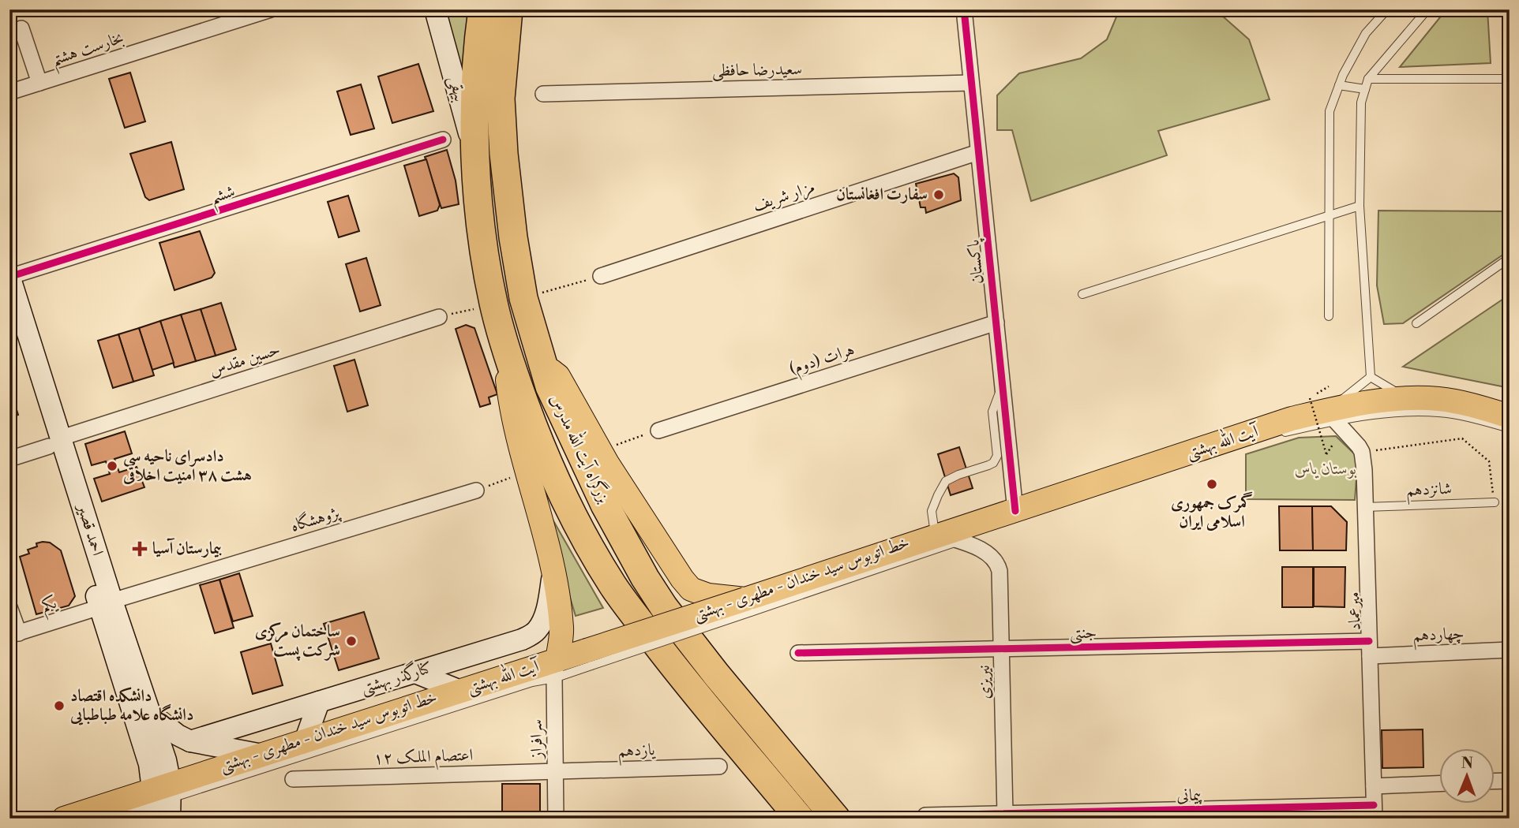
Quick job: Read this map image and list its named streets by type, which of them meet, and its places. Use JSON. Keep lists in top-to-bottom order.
{
  "streets": {
    "highway": ["بزرگراه آیت الله مدرس"],
    "main road": [
      "بیهقی",
      "آیت الله بهشتی",
      "احمد قصیر",
      "کنارگذر بهشتی"
    ],
    "street": [
      "بخارست هشتم",
      "سعیدرضا حافظی",
      "ششم",
      "مزار شریف",
      "پاکستان",
      "هرات (دوم)",
      "حسین مقدس",
      "پژوهشگاه",
      "یکم",
      "میرعماد",
      "جنتی",
      "چهاردهم",
      "نیریزی",
      "سرافراز",
      "یازدهم",
      "اعتصام الملک ۱۲",
      "پیمانی"
    ],
    "lane": ["شانزدهم", "خط اتوبوس سید خندان - مطهری - بهشتی"]
  },
  "crossings": [
    ["سعیدرضا حافظی", "پاکستان"],
    ["بیهقی", "بزرگراه آیت الله مدرس"],
    ["ششم", "احمد قصیر"],
    ["مزار شریف", "پاکستان"],
    ["پاکستان", "هرات (دوم)"],
    ["پاکستان", "آیت الله بهشتی"],
    ["حسین مقدس", "احمد قصیر"],
    ["آیت الله بهشتی", "احمد قصیر"],
    ["آیت الله بهشتی", "خط اتوبوس سید خندان - مطهری - بهشتی"],
    ["آیت الله بهشتی", "نیریزی"],
    ["آیت الله بهشتی", "سرافراز"],
    ["شانزدهم", "میرعماد"],
    ["پژوهشگاه", "احمد قصیر"],
    ["پژوهشگاه", "یکم"],
    ["احمد قصیر", "خط اتوبوس سید خندان - مطهری - بهشتی"],
    ["احمد قصیر", "یکم"],
    ["خط اتوبوس سید خندان - مطهری - بهشتی", "سرافراز"],
    ["میرعماد", "جنتی"],
    ["میرعماد", "چهاردهم"],
    ["میرعماد", "پیمانی"],
    ["جنتی", "چهاردهم"],
    ["جنتی", "نیریزی"],
    ["نیریزی", "پیمانی"],
    ["سرافراز", "یازدهم"],
    ["سرافراز", "اعتصام الملک ۱۲"],
    ["یازدهم", "اعتصام الملک ۱۲"]
  ],
  "parks": ["بوستان یاس"],
  "places": {
    "other": [
      "سفارت افغانستان",
      "دادسرای ناحیه سی هشت ۳۸ امنیت اخلاقی",
      "گمرک جمهوری اسلامی ایران",
      "ساختمان مرکزی شرکت پست",
      "دانشکده اقتصاد دانشگاه علامه طباطبایی"
    ],
    "health": ["بیمارستان آسیا"]
  },
  "north": "top"
}
